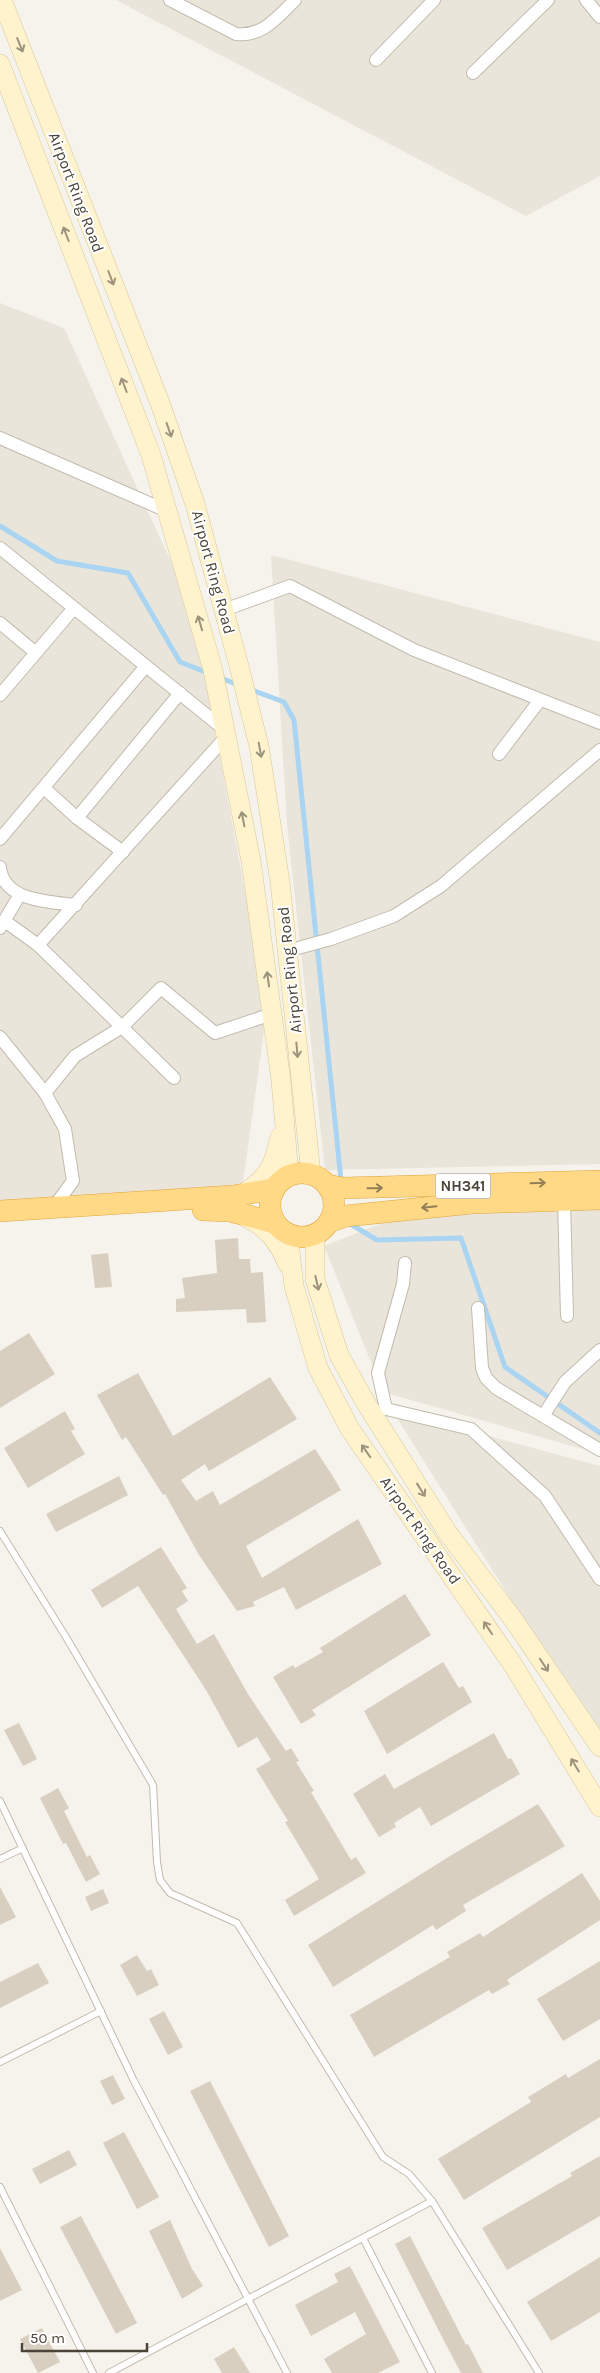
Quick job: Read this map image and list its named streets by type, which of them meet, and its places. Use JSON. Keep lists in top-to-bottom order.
{
  "streets": {
    "highway": ["NH341"],
    "main road": ["Airport Ring Road"]
  },
  "crossings": [
    ["Airport Ring Road", "NH341"]
  ],
  "scale_bar": "50 m"
}
